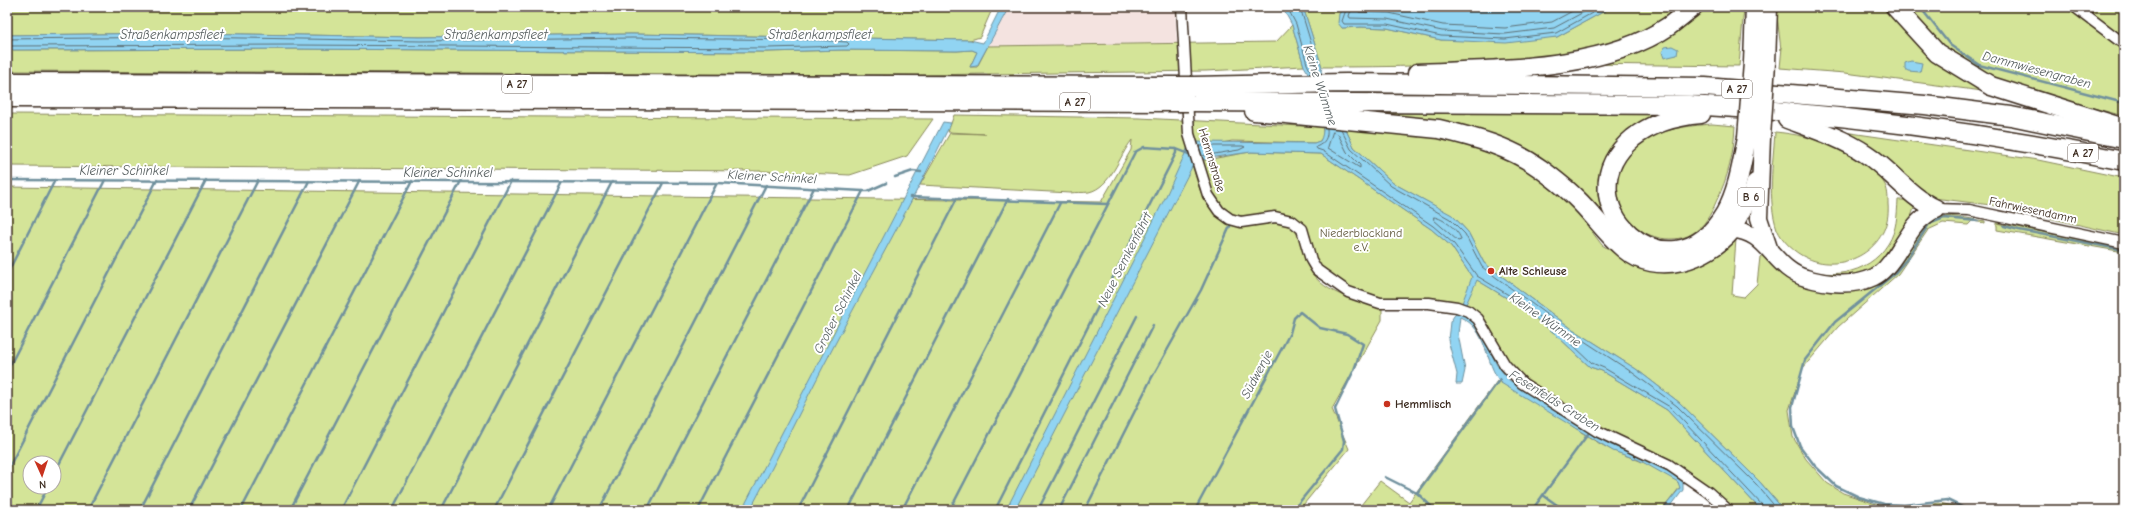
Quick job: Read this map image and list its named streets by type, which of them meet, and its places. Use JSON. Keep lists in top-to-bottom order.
{
  "streets": {
    "highway": ["A 27", "B 6"],
    "street": ["Hemmstraße", "Fahrwiesendamm"]
  },
  "water": [
    "Straßenkampsfleet",
    "Dammwiesengraben",
    "Kleine Wümme",
    "Kleiner Schinkel",
    "Neue Semkenfahrt",
    "Großer Schinkel",
    "Südwenje",
    "Fesenfelds Graben"
  ],
  "parks": ["Niederblockland e.V."],
  "places": ["Alte Schleuse", "Hemmlisch"],
  "north": "bottom"
}
